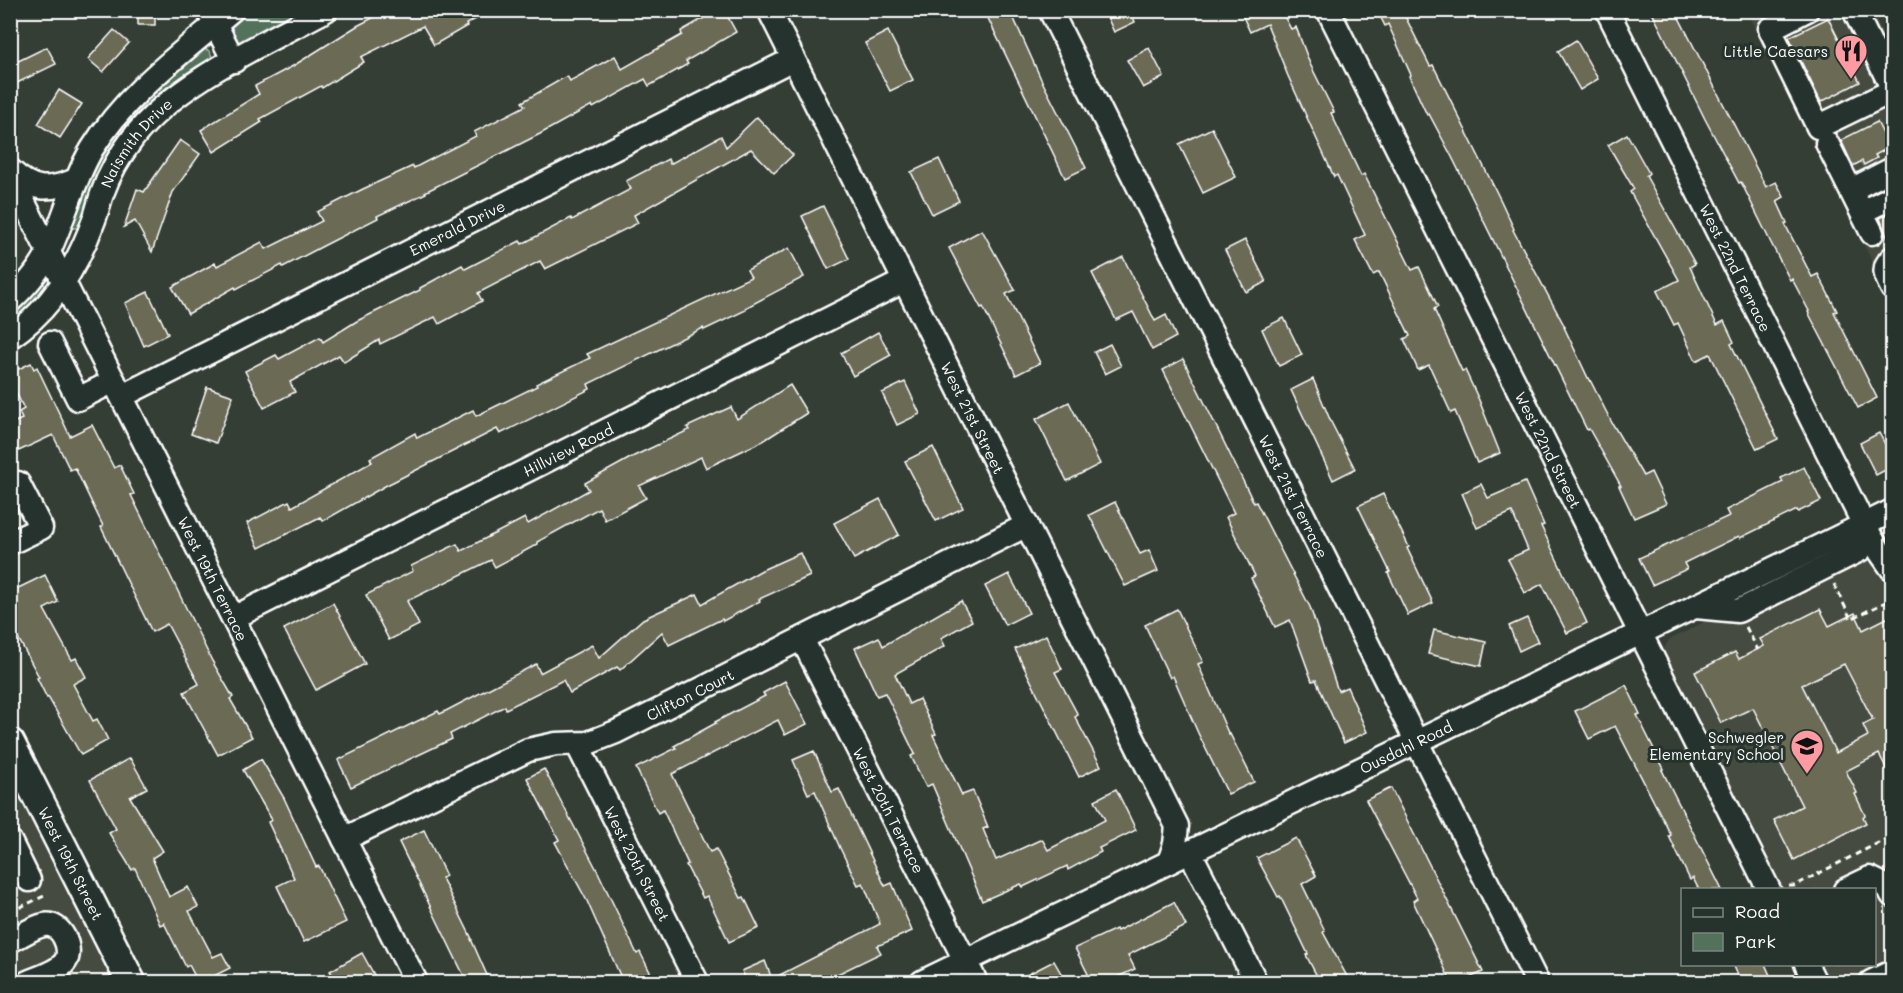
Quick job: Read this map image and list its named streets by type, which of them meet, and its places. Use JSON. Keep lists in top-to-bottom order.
{
  "streets": {
    "main road": ["West 19th Street"],
    "street": [
      "Naismith Drive",
      "Emerald Drive",
      "West 22nd Terrace",
      "West 21st Street",
      "Hillview Road",
      "West 22nd Street",
      "West 21st Terrace",
      "West 19th Terrace",
      "Clifton Court",
      "Ousdahl Road",
      "West 20th Terrace",
      "West 20th Street"
    ]
  },
  "crossings": [
    ["Naismith Drive", "West 19th Terrace"],
    ["Emerald Drive", "West 21st Street"],
    ["Emerald Drive", "West 19th Terrace"],
    ["West 22nd Terrace", "Ousdahl Road"],
    ["West 21st Street", "Hillview Road"],
    ["West 21st Street", "Clifton Court"],
    ["Hillview Road", "West 19th Terrace"],
    ["West 22nd Street", "Ousdahl Road"],
    ["West 21st Terrace", "Ousdahl Road"],
    ["West 19th Terrace", "Clifton Court"],
    ["Clifton Court", "West 20th Terrace"],
    ["Clifton Court", "West 20th Street"],
    ["Ousdahl Road", "West 20th Terrace"]
  ],
  "places": {
    "restaurant": ["Little Caesars"],
    "school or university": ["Schwegler Elementary School"]
  },
  "legend": ["Road", "Park"]
}
